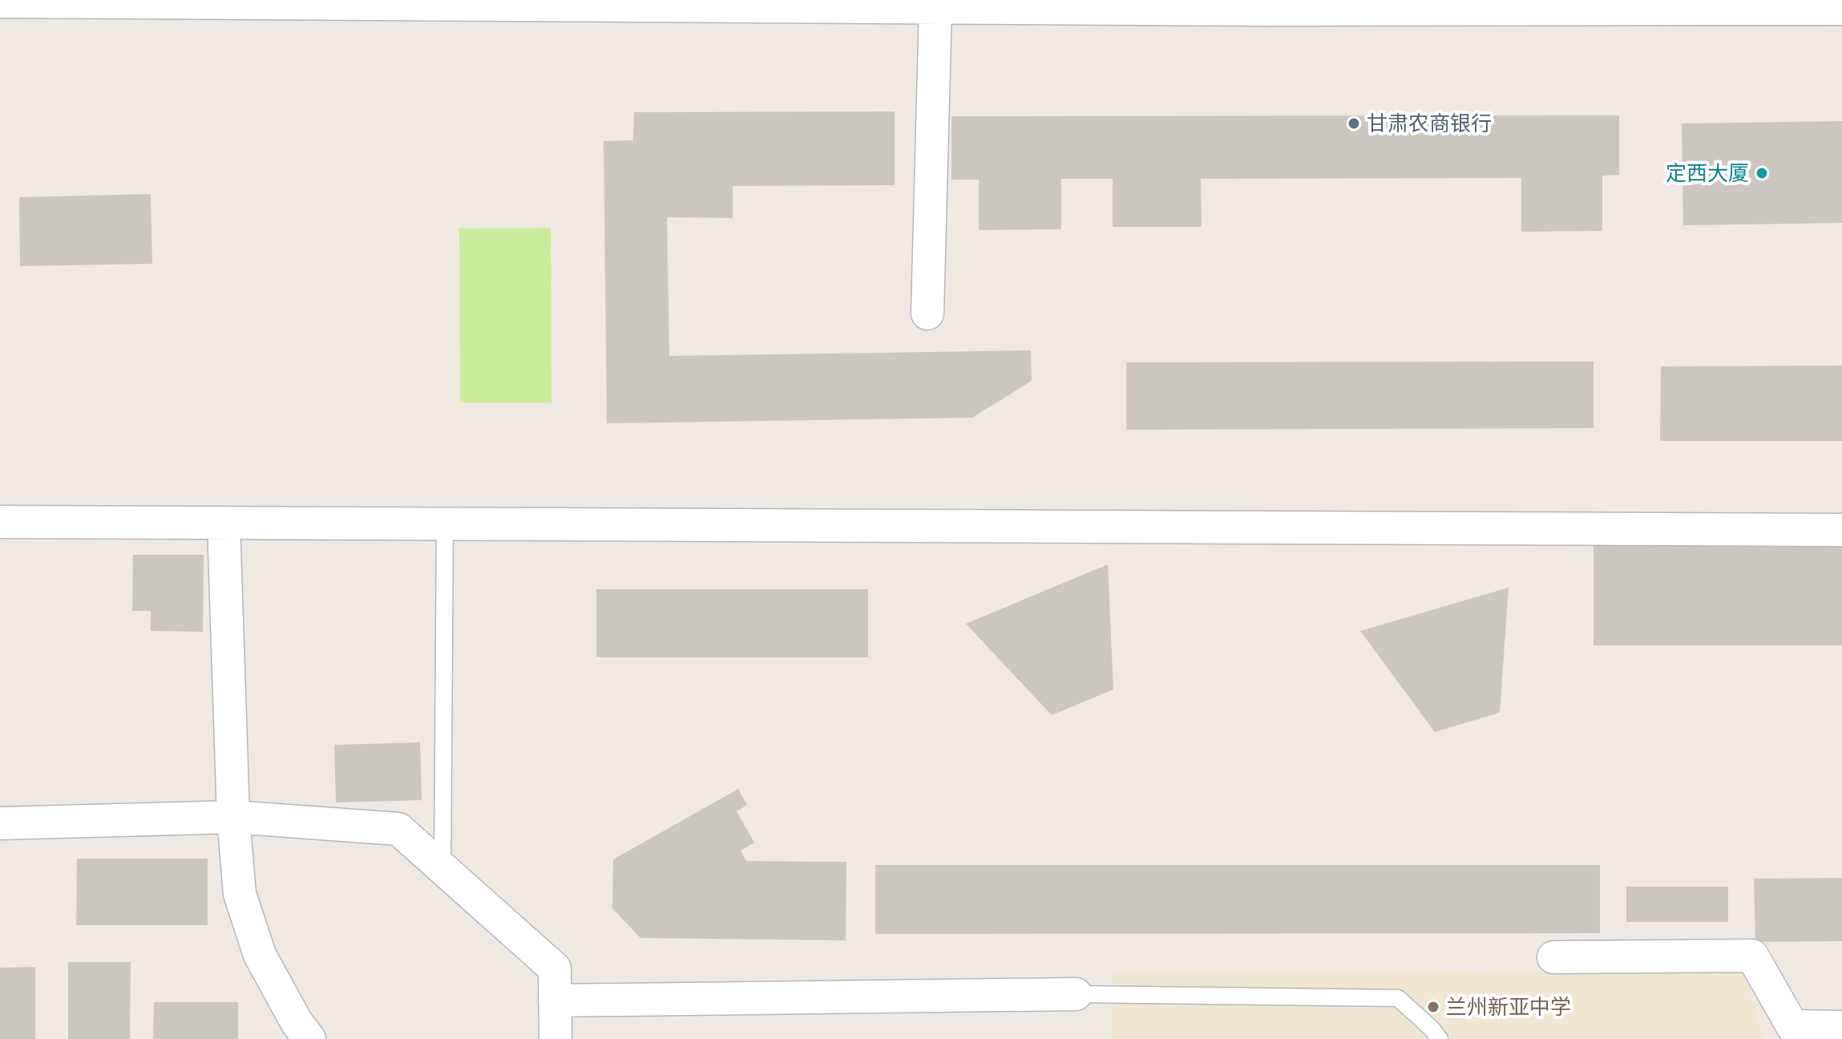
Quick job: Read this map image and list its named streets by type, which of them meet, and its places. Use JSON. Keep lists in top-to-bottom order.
{
  "places": ["甘肃农商银行", "定西大厦", "兰州新亚中学"]
}
